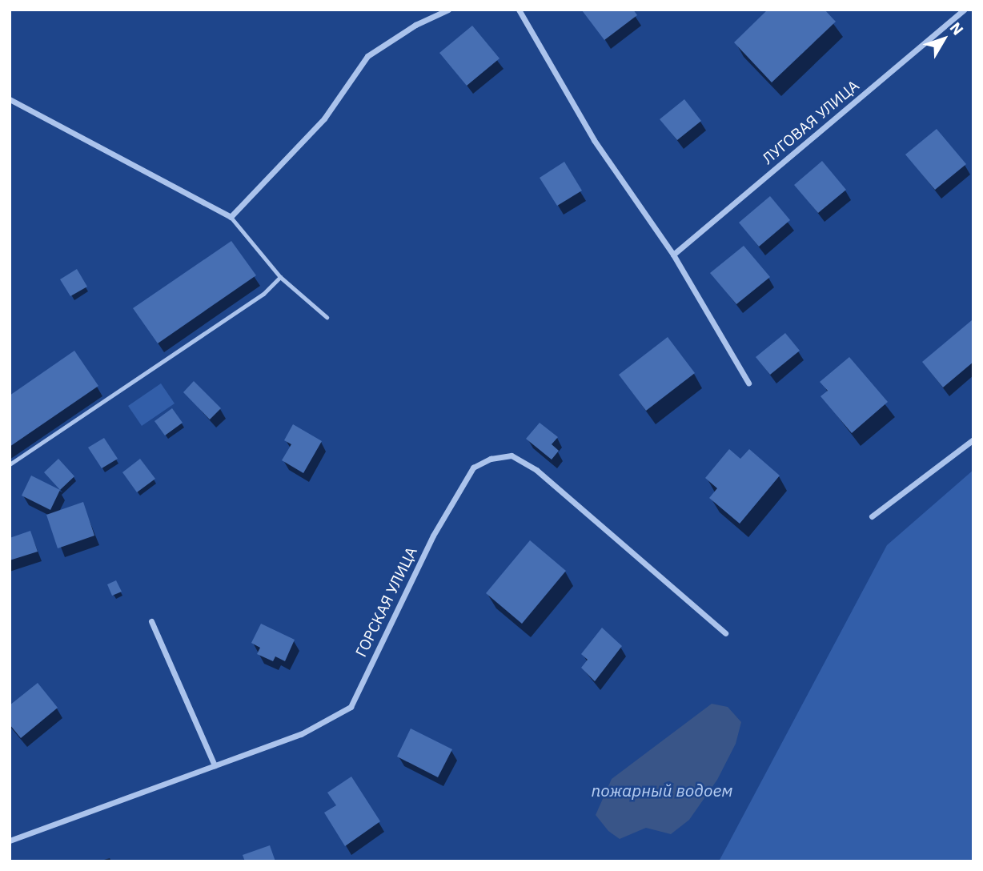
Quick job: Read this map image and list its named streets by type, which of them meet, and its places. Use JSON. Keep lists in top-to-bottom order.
{
  "streets": {
    "street": ["ЛУГОВАЯ УЛИЦА", "ГОРСКАЯ УЛИЦА"]
  },
  "water": ["пожарный водоем"],
  "north": "top right"
}
